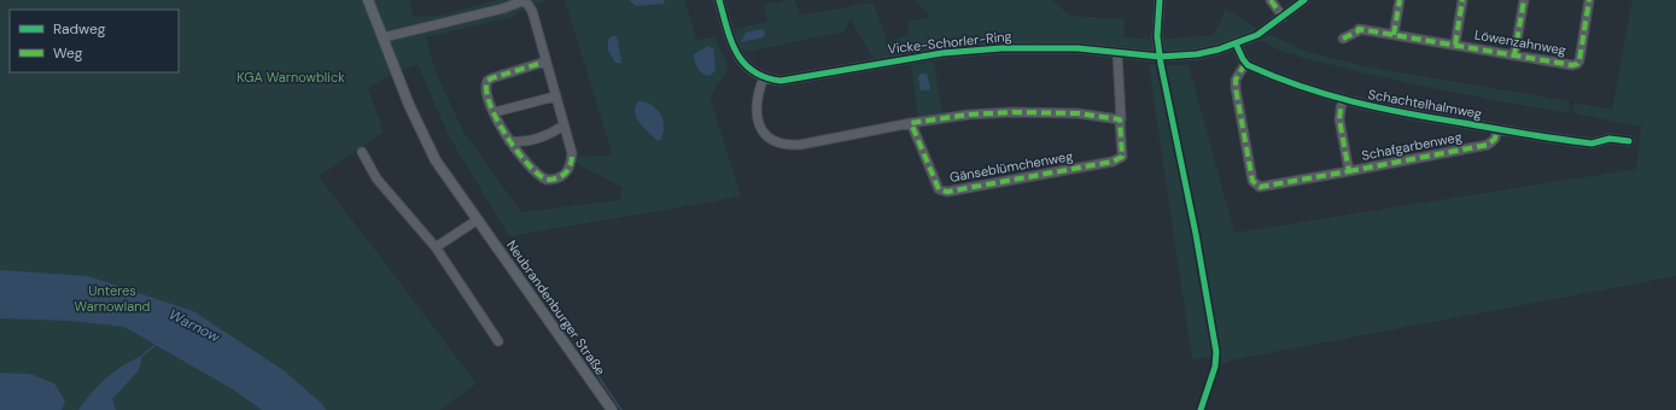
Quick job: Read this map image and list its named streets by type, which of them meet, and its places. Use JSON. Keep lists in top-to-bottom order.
{
  "streets": {
    "main road": ["Neubrandenburger Straße"],
    "street": [
      "Vicke-Schorler-Ring",
      "Löwenzahnweg",
      "Schachtelhalmweg",
      "Schafgarbenweg",
      "Gänseblümchenweg"
    ]
  },
  "crossings": [
    ["Vicke-Schorler-Ring", "Gänseblümchenweg"],
    ["Schachtelhalmweg", "Schafgarbenweg"]
  ],
  "water": ["Warnow"],
  "parks": ["KGA Warnowblick", "Unteres Warnowland"],
  "legend": ["Radweg", "Weg"]
}
